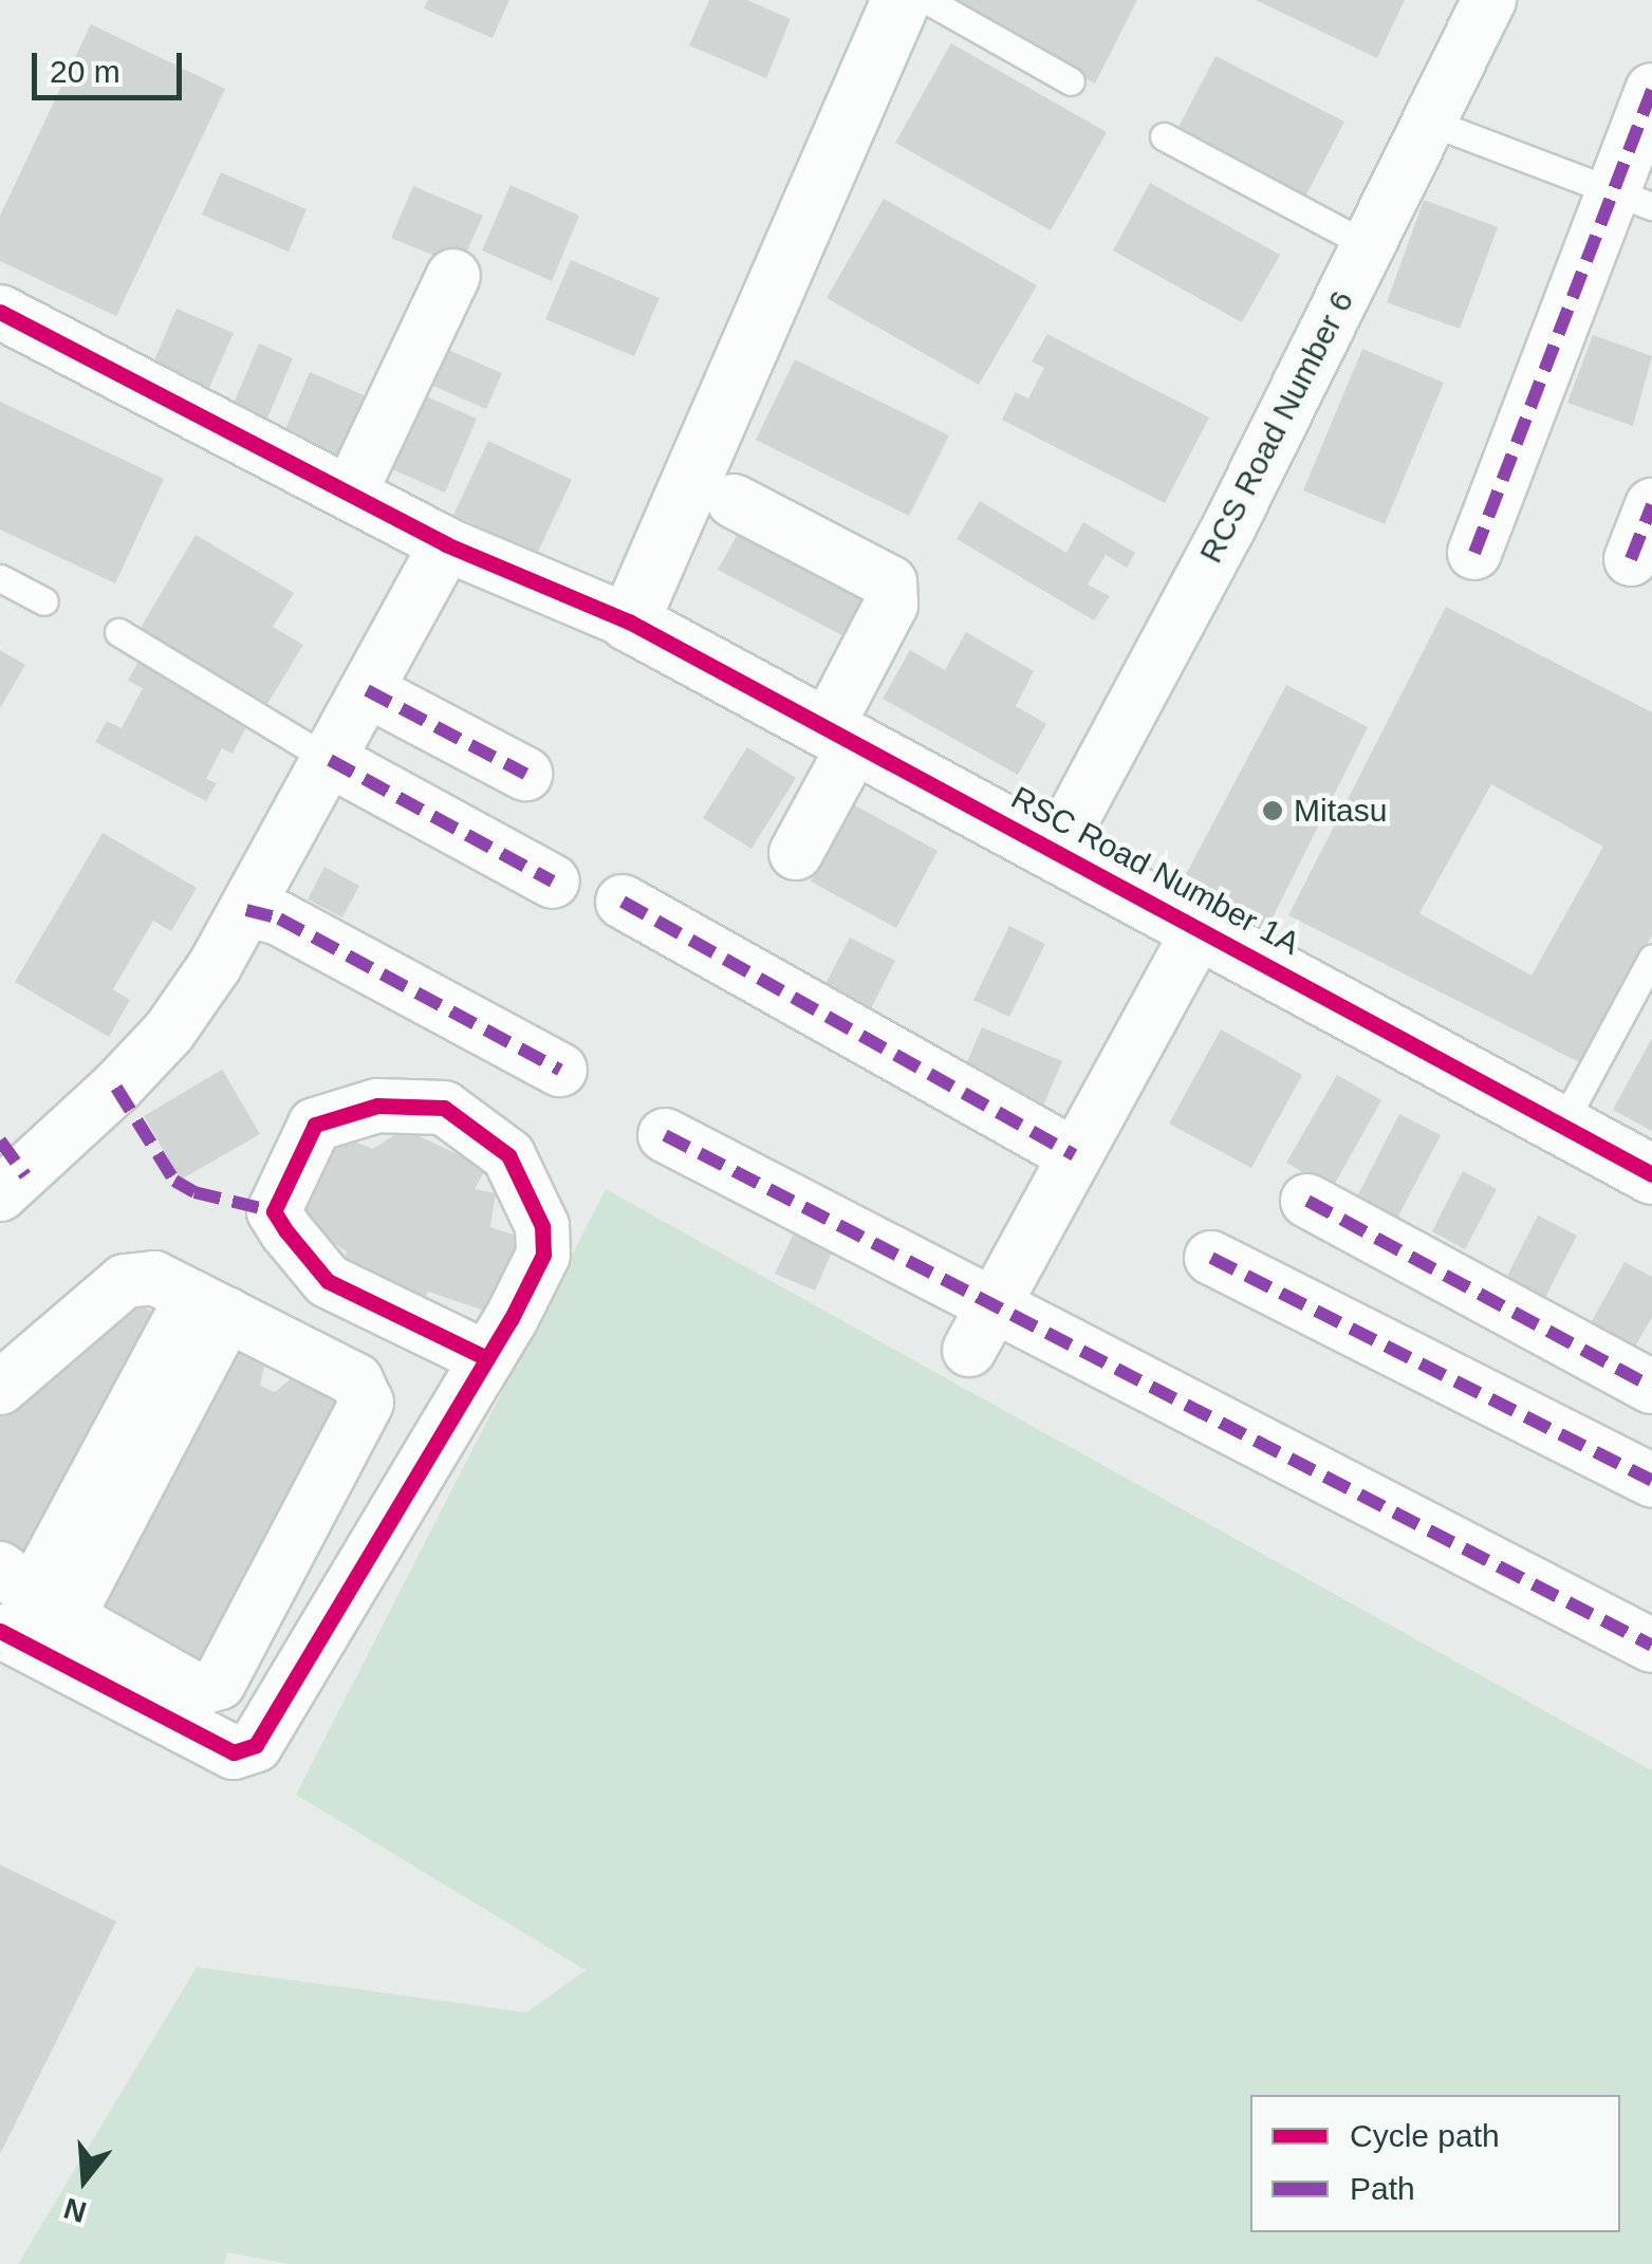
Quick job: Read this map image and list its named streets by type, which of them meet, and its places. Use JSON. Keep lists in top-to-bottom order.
{
  "streets": {
    "street": ["RCS Road Number 6", "RSC Road Number 1A"]
  },
  "crossings": [
    ["RCS Road Number 6", "RSC Road Number 1A"]
  ],
  "places": ["Mitasu"],
  "legend": ["Cycle path", "Path"],
  "scale_bar": "20 m",
  "north": "bottom"
}
